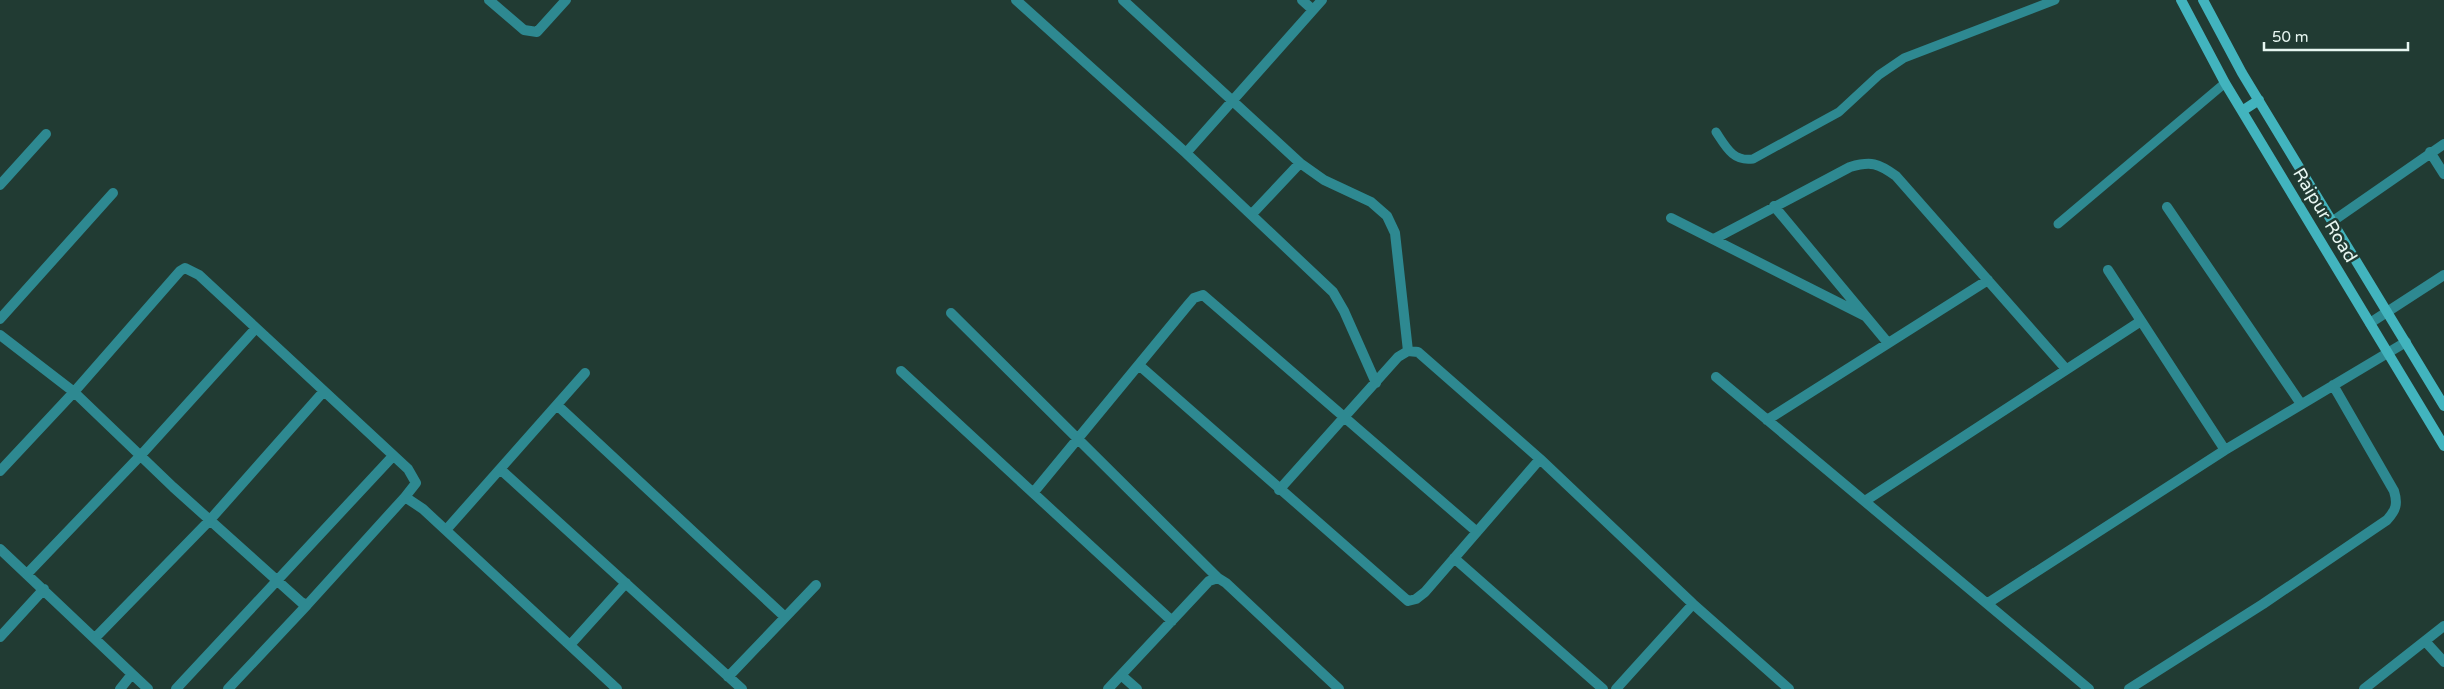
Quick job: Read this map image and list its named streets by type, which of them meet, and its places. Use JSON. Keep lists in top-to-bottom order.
{
  "streets": {
    "main road": ["Raipur Road"]
  },
  "scale_bar": "50 m"
}
